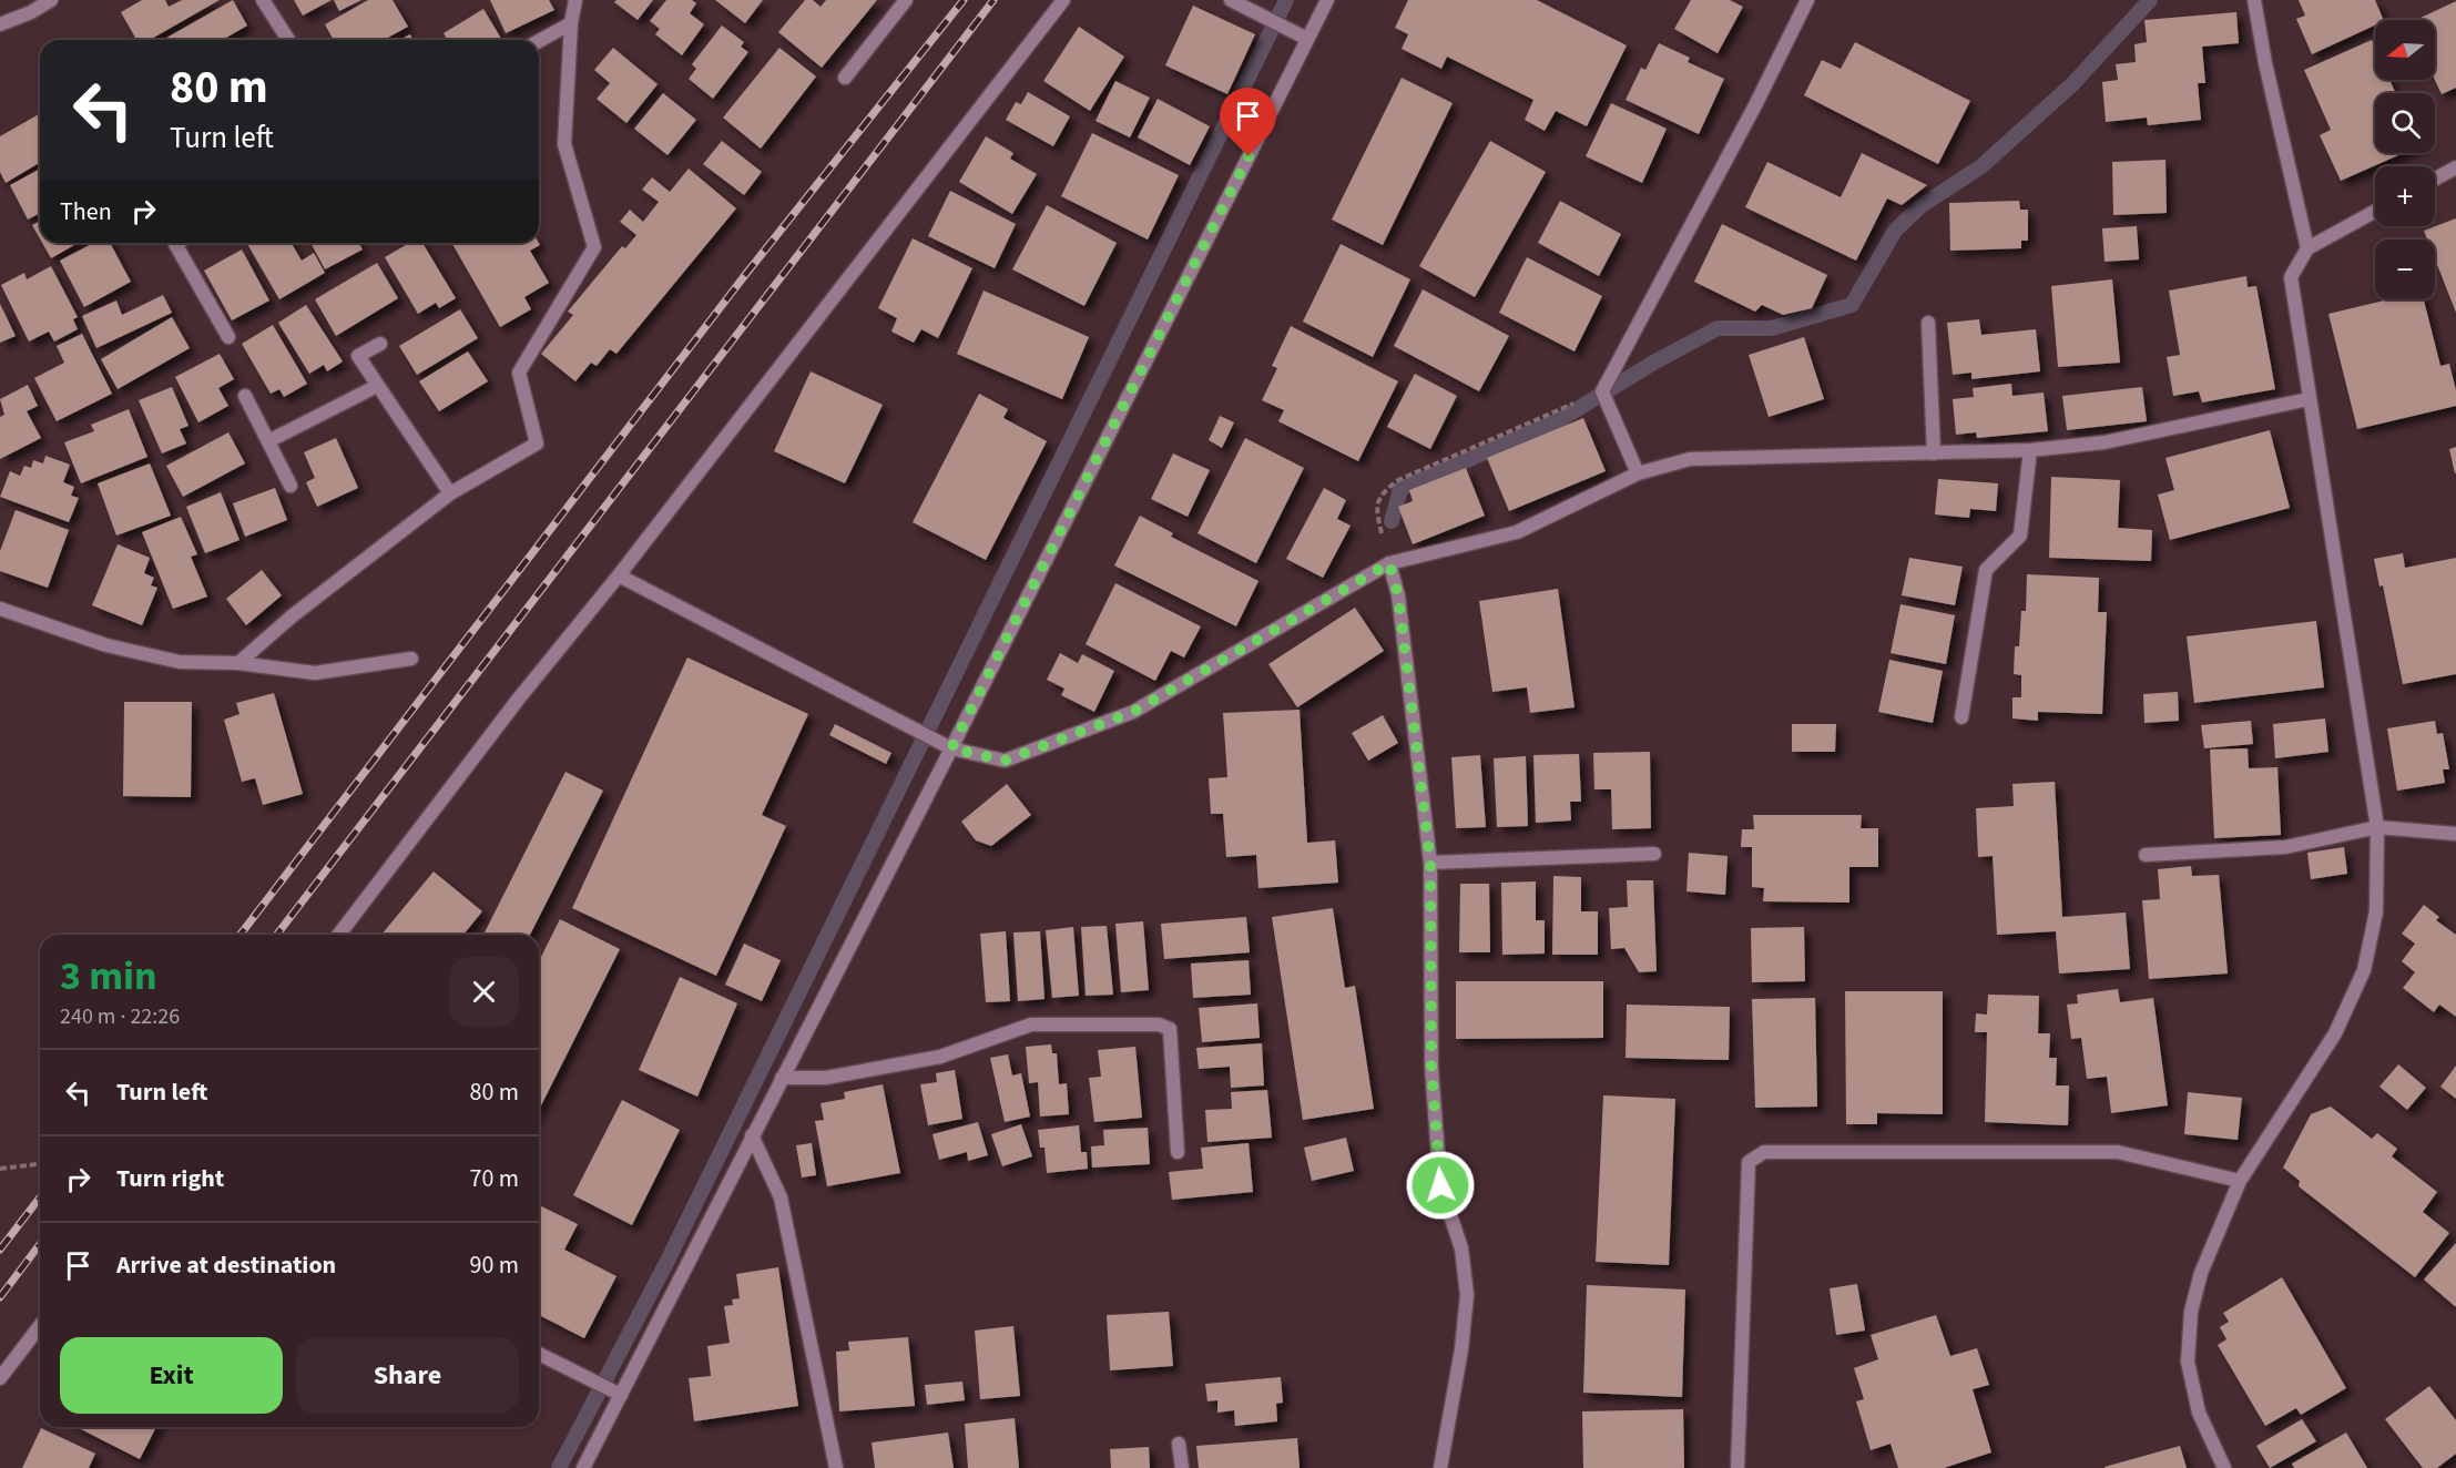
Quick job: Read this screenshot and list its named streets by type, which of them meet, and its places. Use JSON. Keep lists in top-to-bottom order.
{
  "north": "left",
  "page": {
    "map_buttons": ["+", "−"],
    "turn": ["80 m", "Turn left"],
    "then": "Then",
    "heading": ["3 min", "240 m · 22:26"],
    "list": [
      {
        "name": "Turn left",
        "value": "80 m"
      },
      {
        "name": "Turn right",
        "value": "70 m"
      },
      {
        "name": "Arrive at destination",
        "value": "90 m"
      }
    ],
    "buttons": ["Exit", "Share"]
  }
}
